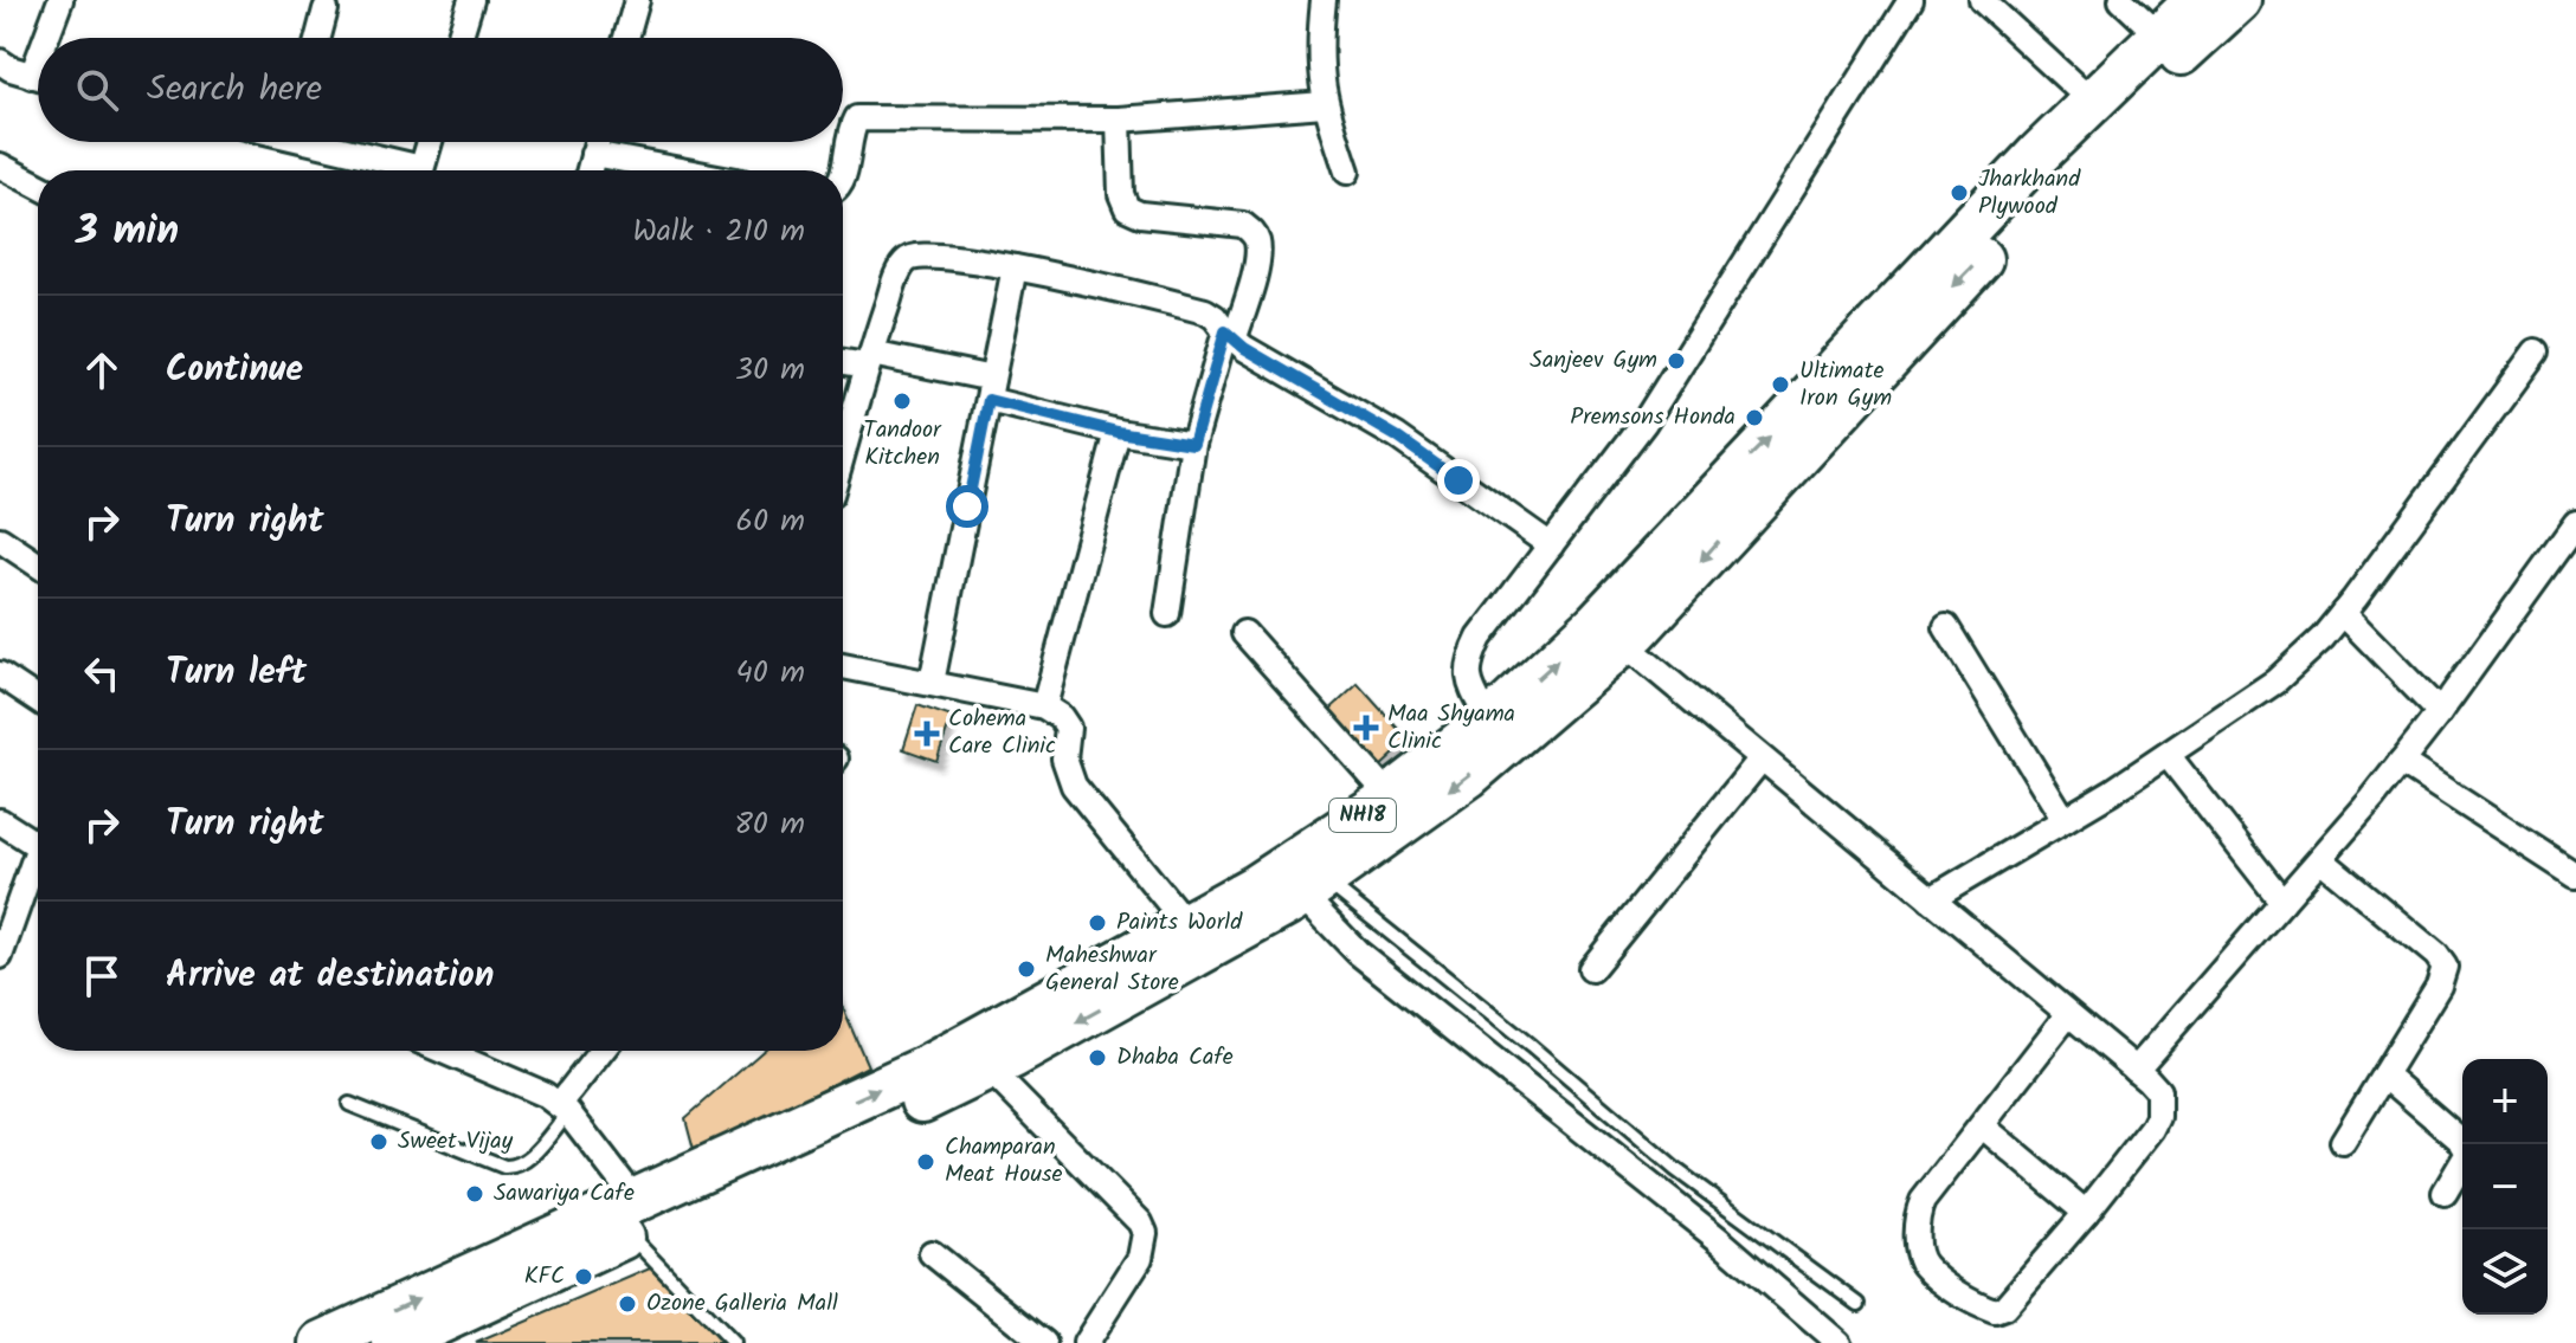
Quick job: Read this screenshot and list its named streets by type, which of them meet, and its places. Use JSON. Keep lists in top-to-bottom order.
{
  "streets": {
    "highway": ["NH18"]
  },
  "places": {
    "other": [
      "Jharkhand Plywood",
      "Sanjeev Gym",
      "Ultimate Iron Gym",
      "Tandoor Kitchen",
      "Premsons Honda",
      "Paints World",
      "Maheshwar General Store",
      "Dhaba Cafe",
      "Sweet Vijay",
      "Champaran Meat House",
      "Sawariya Cafe",
      "KFC",
      "Ozone Galleria Mall"
    ],
    "health": ["Maa Shyama Clinic", "Cohema Care Clinic"]
  },
  "page": {
    "search": "Search here",
    "heading": ["3 min", "Walk · 210 m"],
    "list": [
      ["Continue", "30 m"],
      ["Turn right", "60 m"],
      ["Turn left", "40 m"],
      ["Turn right", "80 m"],
      "Arrive at destination"
    ],
    "map_buttons": ["+", "−"]
  }
}
